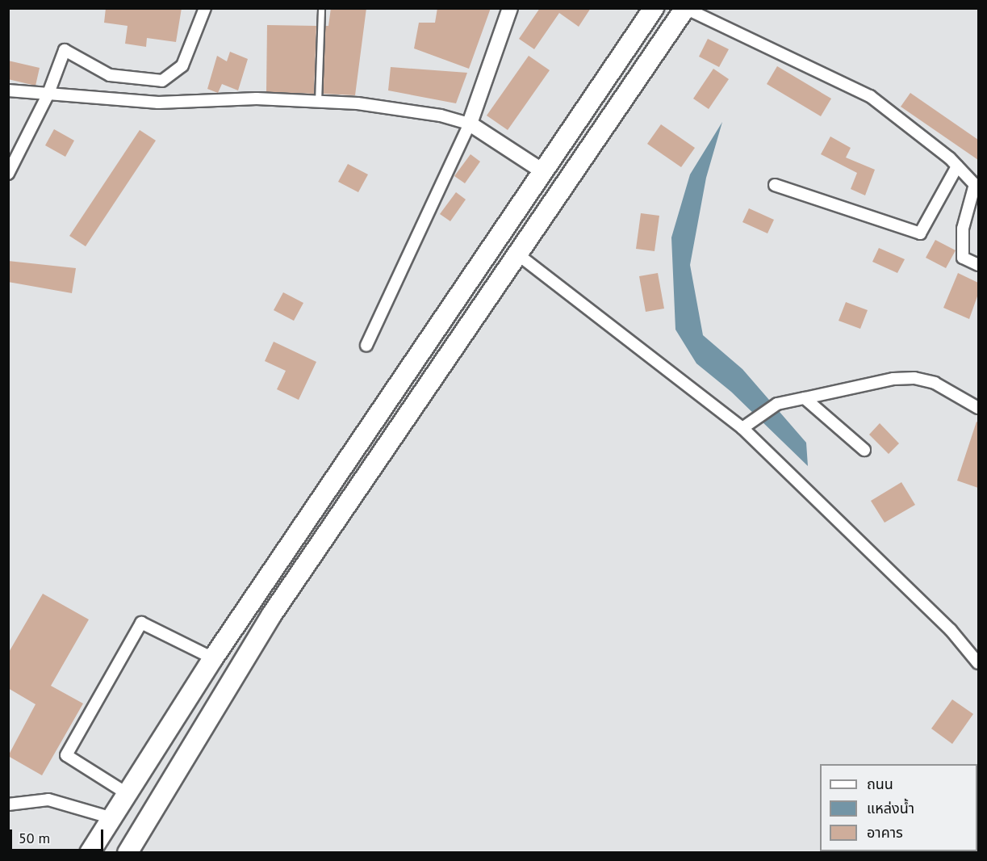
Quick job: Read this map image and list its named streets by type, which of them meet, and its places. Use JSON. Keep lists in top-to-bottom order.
{
  "legend": ["ถนน", "แหล่งน้ำ", "อาคาร"],
  "scale_bar": "50 m"
}
